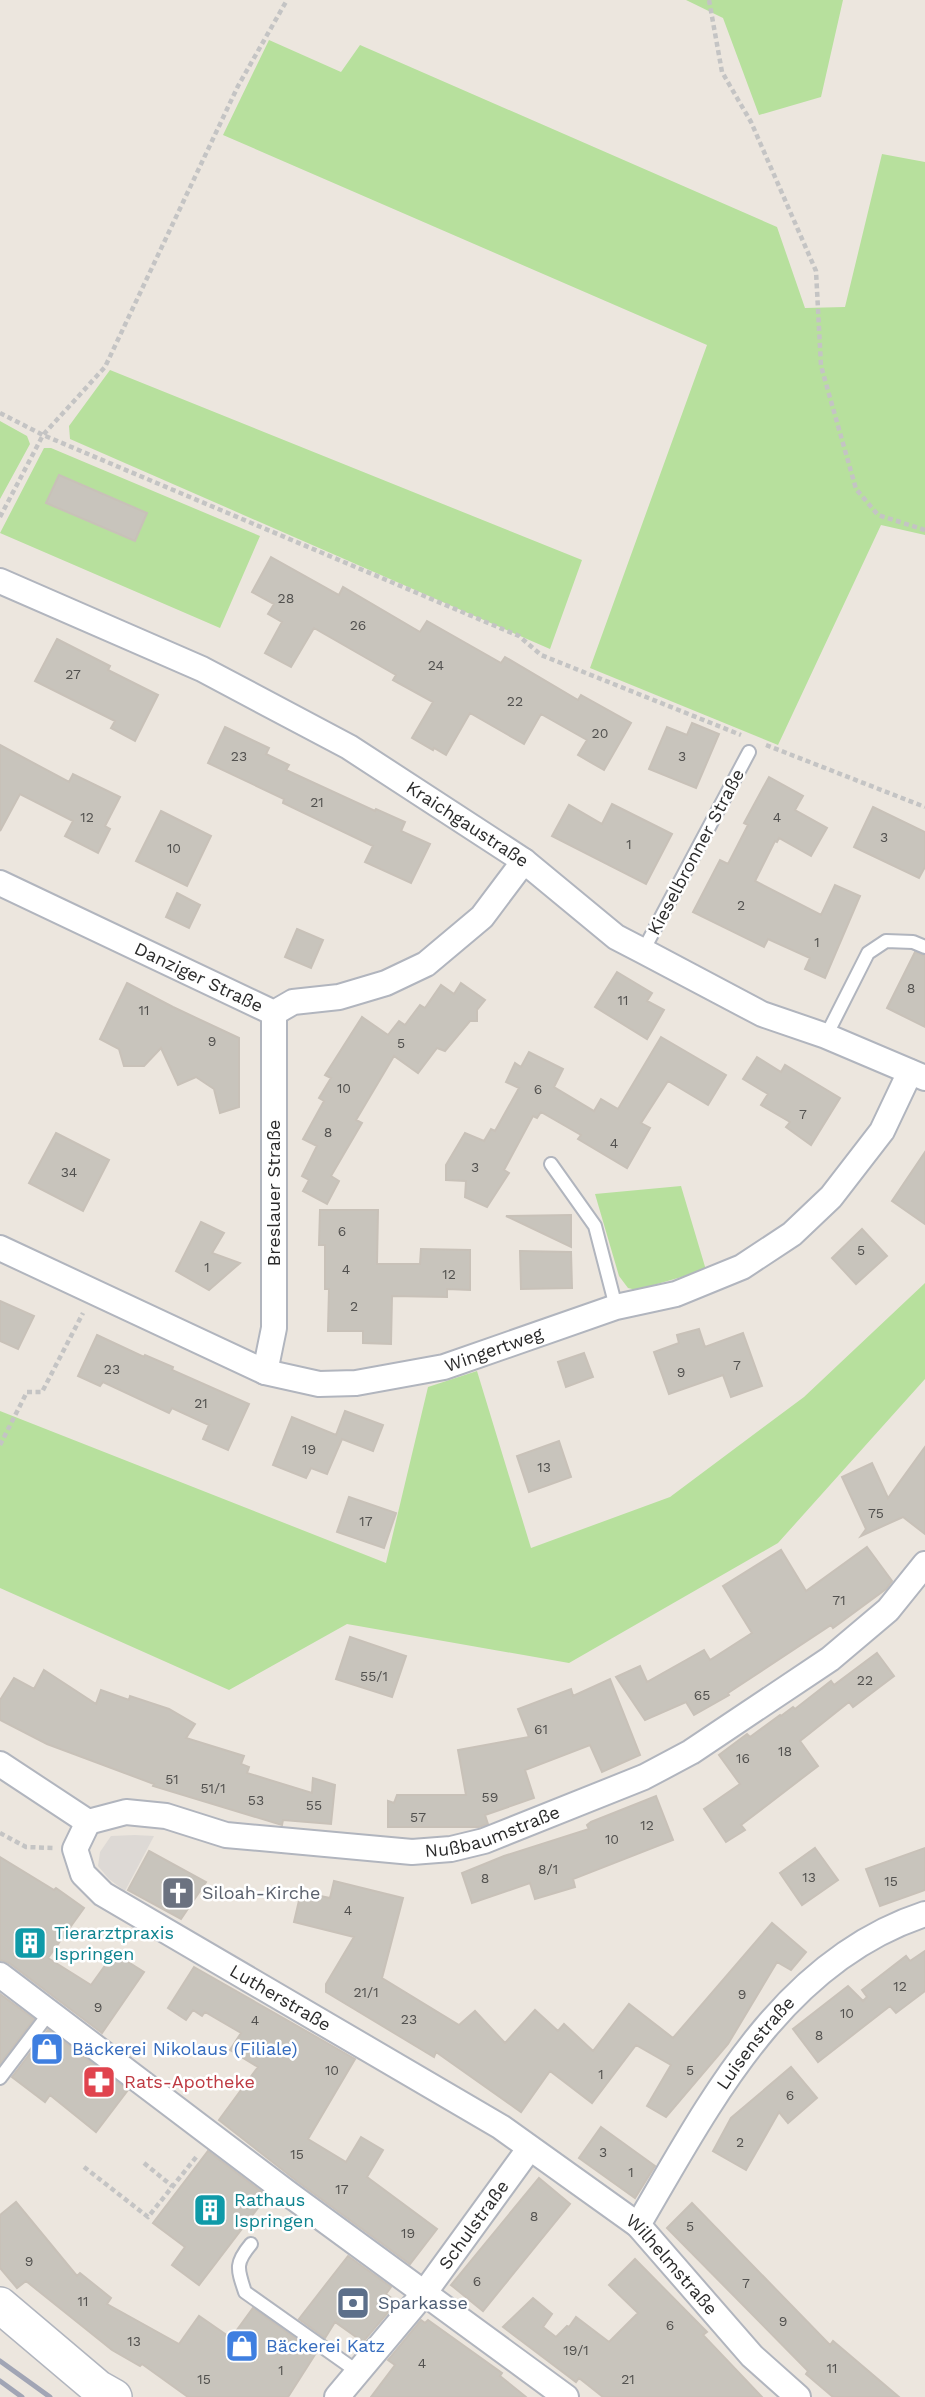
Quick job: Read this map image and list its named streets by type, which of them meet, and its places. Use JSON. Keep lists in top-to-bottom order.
{
  "streets": {
    "street": [
      "Kraichgaustraße",
      "Danziger Straße",
      "Breslauer Straße",
      "Wingertweg",
      "Nußbaumstraße",
      "Lutherstraße",
      "Luisenstraße",
      "Schulstraße",
      "Wilhelmstraße"
    ],
    "lane": ["Kieselbronner Straße"]
  },
  "crossings": [
    ["Kraichgaustraße", "Kieselbronner Straße"],
    ["Kraichgaustraße", "Danziger Straße"],
    ["Kraichgaustraße", "Wingertweg"],
    ["Danziger Straße", "Breslauer Straße"],
    ["Breslauer Straße", "Wingertweg"],
    ["Nußbaumstraße", "Lutherstraße"],
    ["Lutherstraße", "Schulstraße"],
    ["Lutherstraße", "Wilhelmstraße"],
    ["Luisenstraße", "Wilhelmstraße"],
    ["Schulstraße", "Wilhelmstraße"]
  ],
  "places": {
    "church": ["Siloah-Kirche"],
    "building": ["Tierarztpraxis Ispringen", "Rathaus Ispringen"],
    "shop": ["Bäckerei Nikolaus (Filiale)", "Bäckerei Katz"],
    "pharmacy": ["Rats-Apotheke"],
    "bank": ["Sparkasse"]
  },
  "house_numbers": [
    "28",
    "26",
    "24",
    "27",
    "22",
    "20",
    "23",
    "3",
    "21",
    "12",
    "4",
    "3",
    "1",
    "10",
    "2",
    "1",
    "8",
    "11",
    "11",
    "9",
    "5",
    "10",
    "6",
    "7",
    "8",
    "4",
    "3",
    "34",
    "6",
    "5",
    "1",
    "4",
    "12",
    "2",
    "7",
    "23",
    "9",
    "21",
    "19",
    "13",
    "75",
    "17",
    "71",
    "55/1",
    "22",
    "65",
    "61",
    "18",
    "16",
    "51",
    "51/1",
    "59",
    "53",
    "55",
    "57",
    "12",
    "10",
    "8/1",
    "13",
    "8",
    "15",
    "4",
    "12",
    "21/1",
    "9",
    "9",
    "10",
    "23",
    "4",
    "8",
    "10",
    "5",
    "1",
    "6",
    "2",
    "3",
    "15",
    "1",
    "17",
    "8",
    "5",
    "19",
    "9",
    "6",
    "7",
    "11",
    "9",
    "6",
    "13",
    "19/1",
    "4",
    "11",
    "1",
    "15",
    "21"
  ]
}
